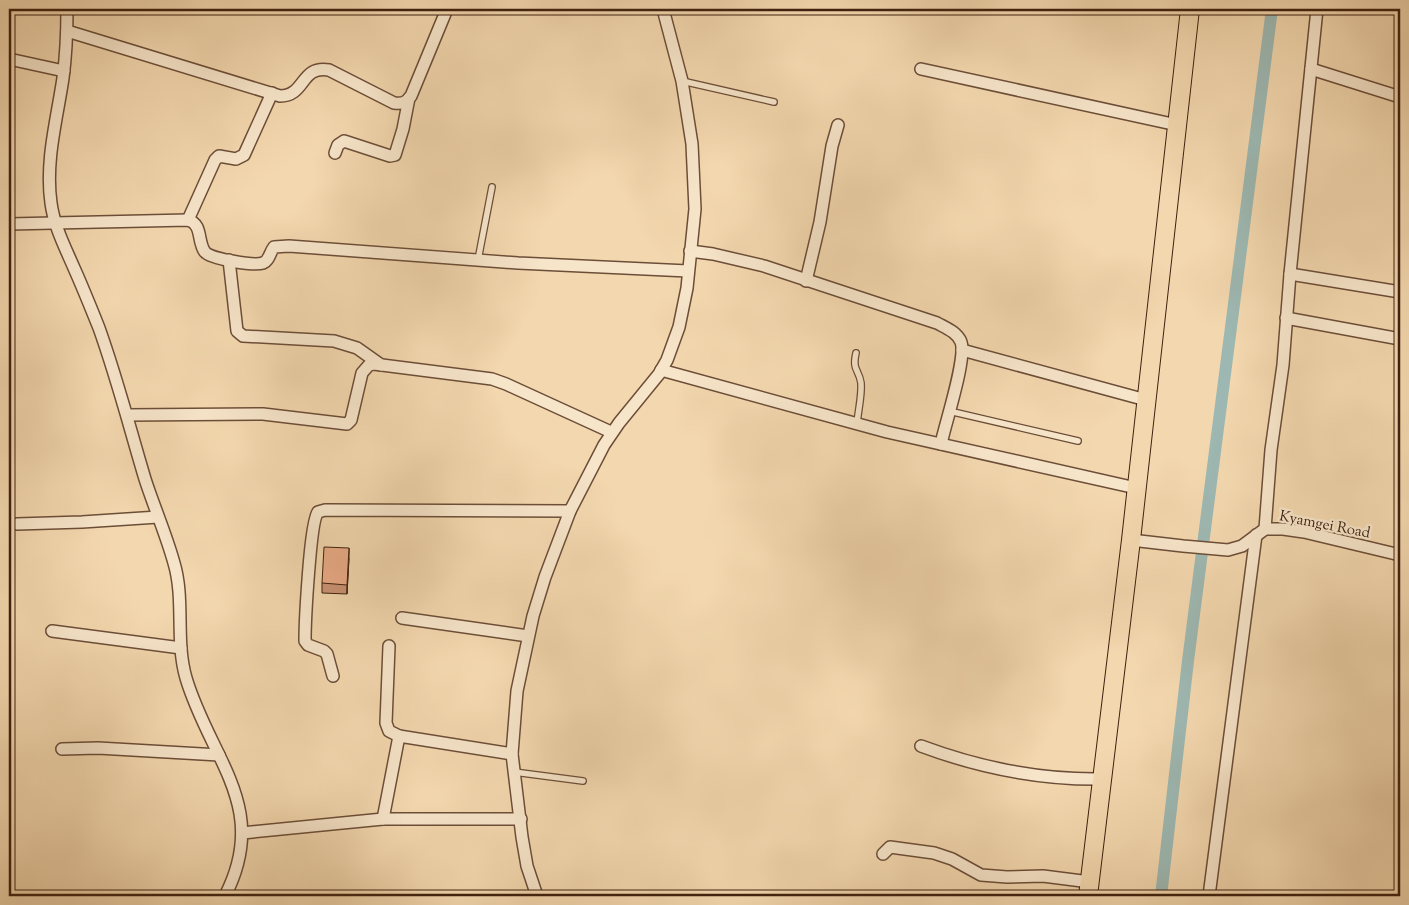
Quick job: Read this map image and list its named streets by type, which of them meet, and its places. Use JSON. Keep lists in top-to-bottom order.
{
  "streets": {
    "street": ["Kyamgei Road"]
  }
}
